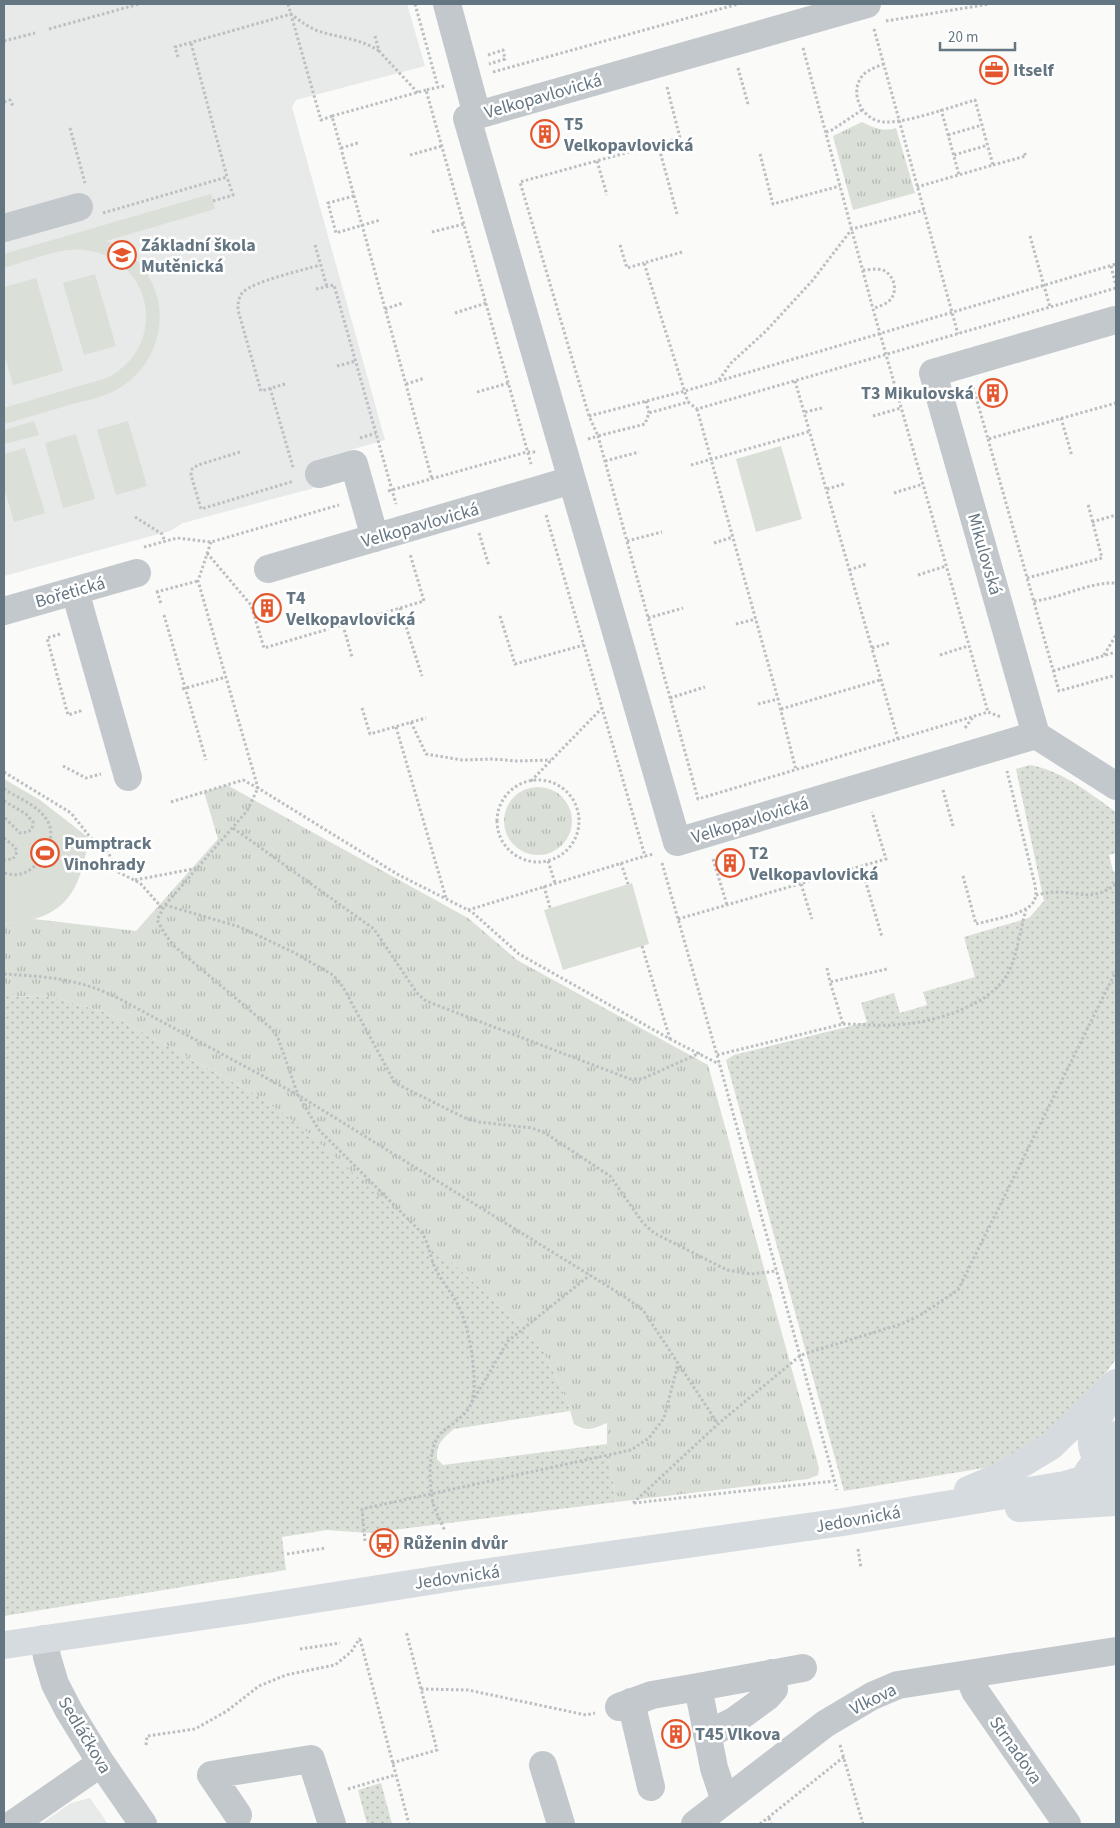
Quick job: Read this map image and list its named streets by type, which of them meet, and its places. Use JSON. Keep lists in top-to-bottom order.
{
  "streets": {
    "main road": ["Jedovnická"],
    "street": [
      "Velkopavlovická",
      "Mikulovská",
      "Bořetická",
      "Vlkova",
      "Sedláčkova",
      "Strnadova"
    ]
  },
  "crossings": [
    ["Velkopavlovická", "Mikulovská"],
    ["Jedovnická", "Sedláčkova"],
    ["Vlkova", "Strnadova"]
  ],
  "places": {
    "office": ["Itself"],
    "building": [
      "T5 Velkopavlovická",
      "T3 Mikulovská",
      "T4 Velkopavlovická",
      "T2 Velkopavlovická",
      "T45 Vlkova"
    ],
    "school or university": ["Základní škola Mutěnická"],
    "sports": ["Pumptrack Vinohrady"],
    "bus stop": ["Růženin dvůr"]
  },
  "scale_bar": "20 m"
}
